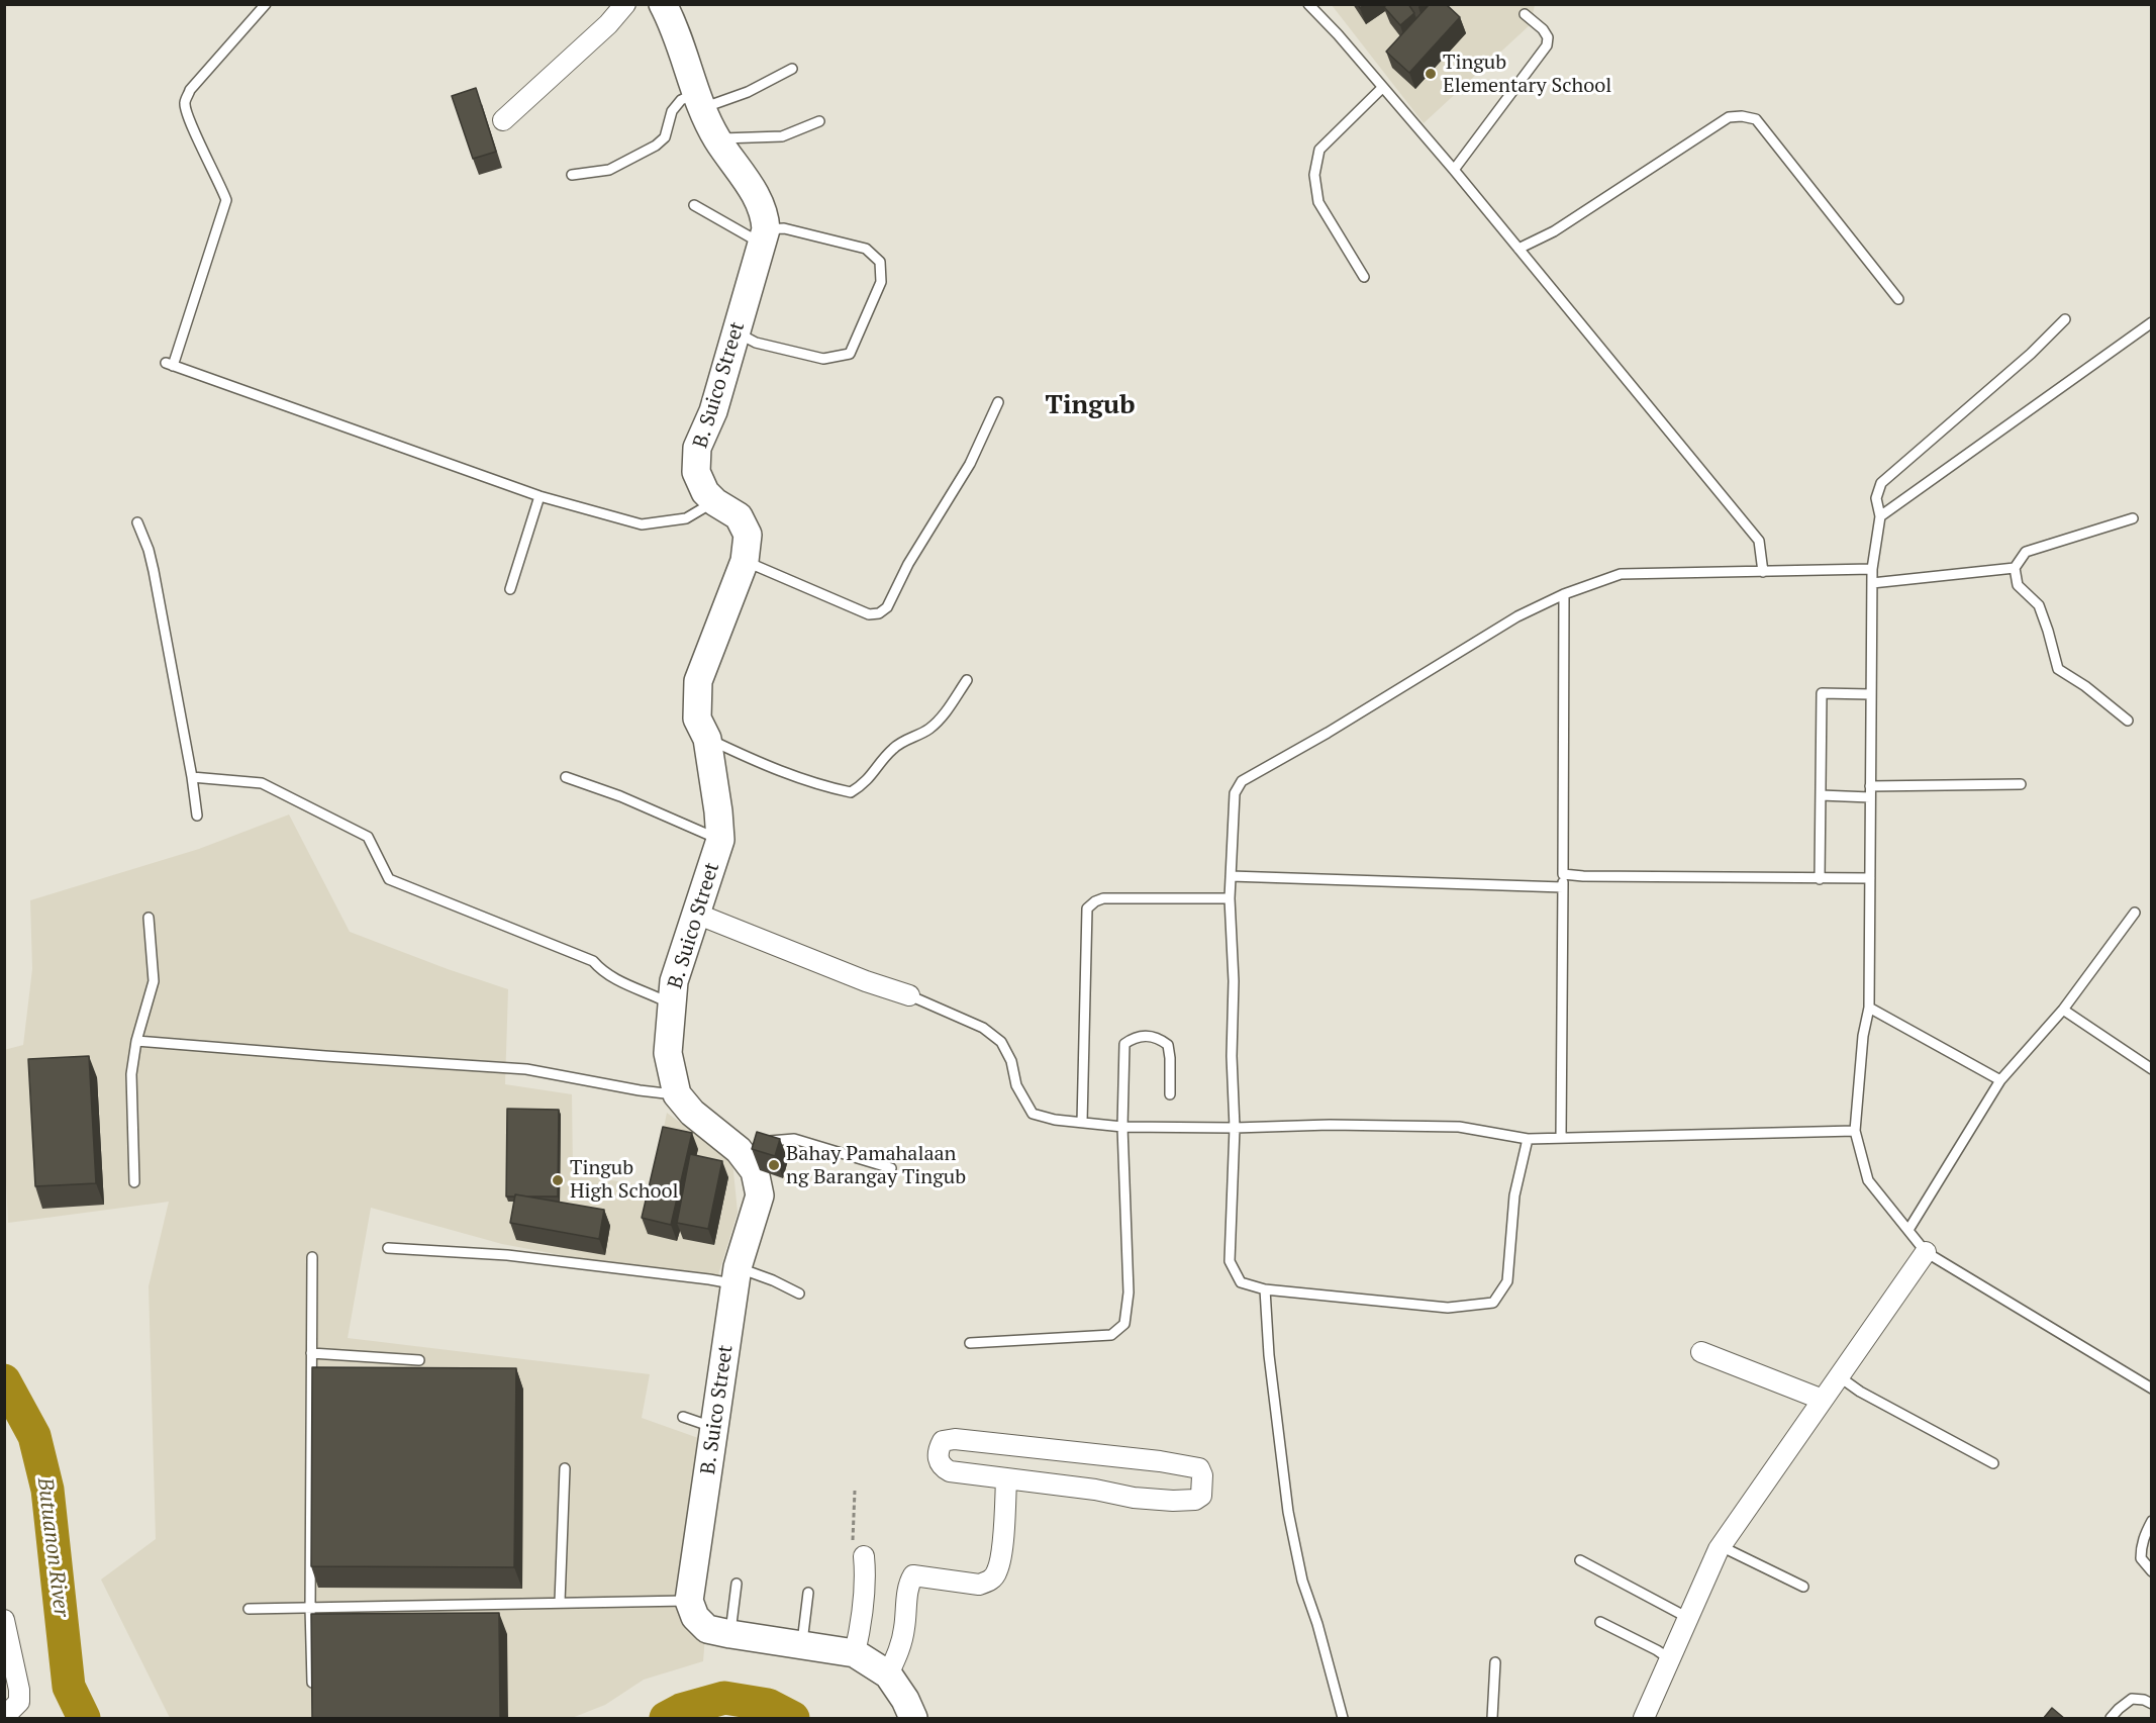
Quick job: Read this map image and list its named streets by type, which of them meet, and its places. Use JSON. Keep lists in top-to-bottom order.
{
  "streets": {
    "street": ["B. Suico Street"]
  },
  "districts": ["Tingub"],
  "water": ["Butuanon River"],
  "places": ["Tingub Elementary School", "Bahay Pamahalaan ng Barangay Tingub", "Tingub High School"]
}
